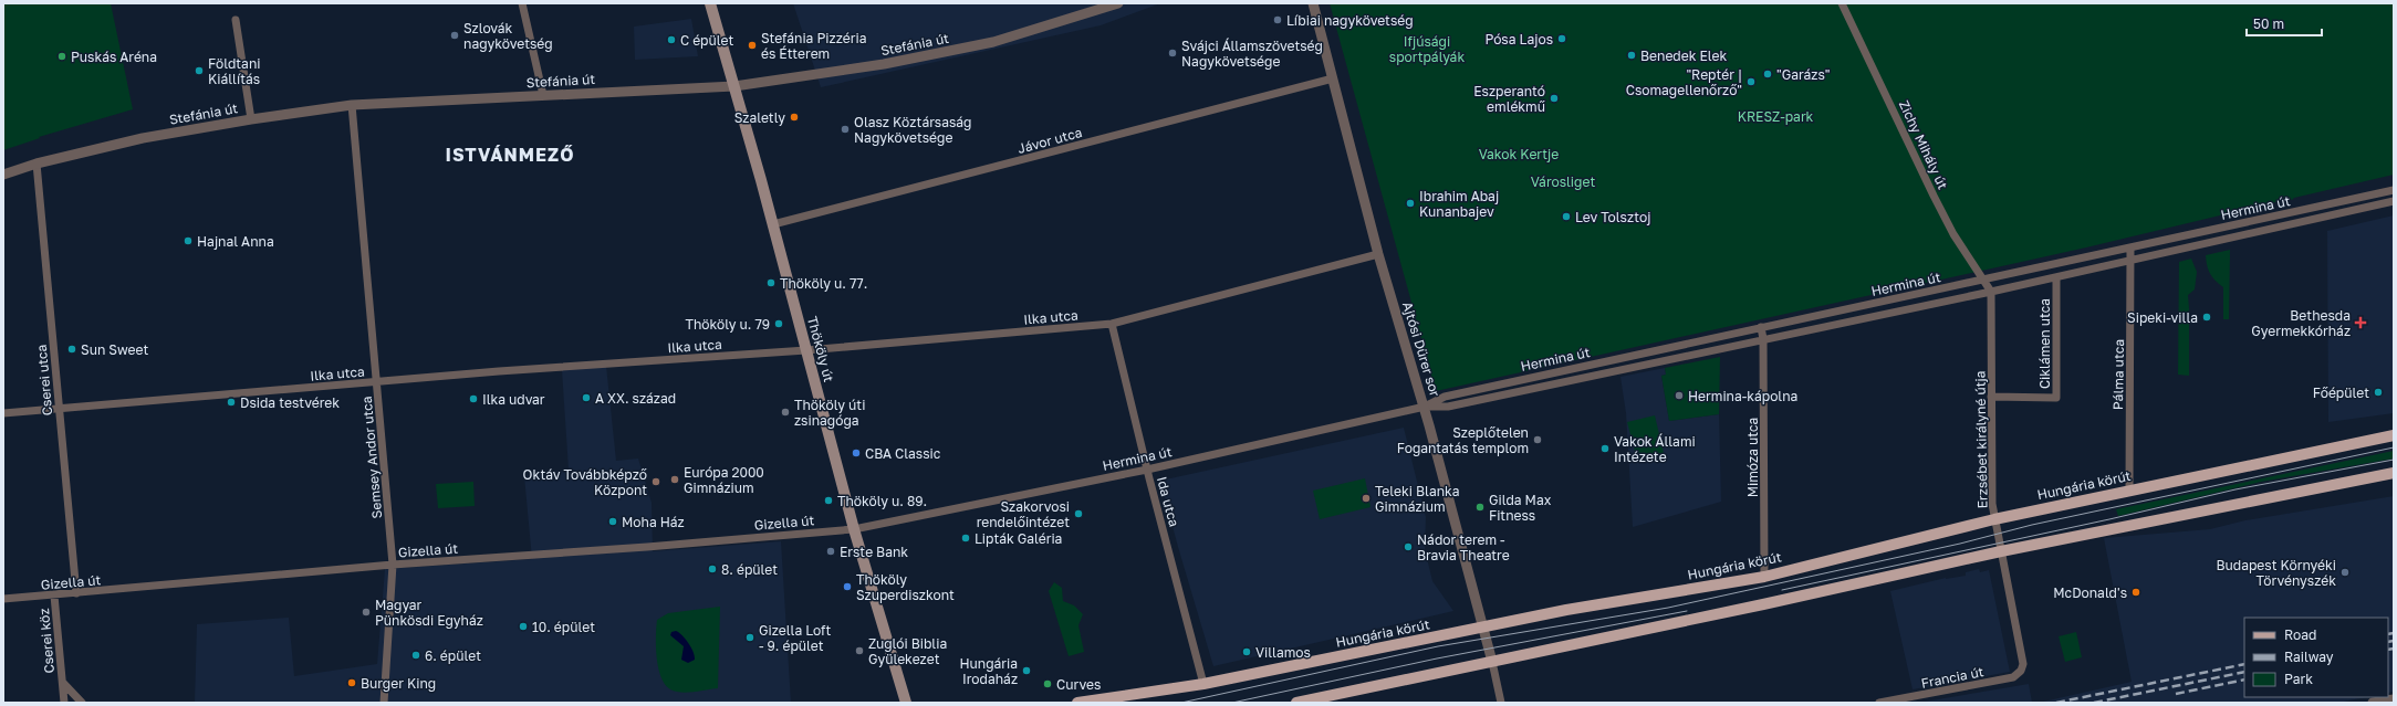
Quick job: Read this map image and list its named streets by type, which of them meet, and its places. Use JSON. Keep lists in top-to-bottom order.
{
  "streets": {
    "main road": ["Thököly út", "Hungária körút"],
    "street": [
      "Stefánia út",
      "Jávor utca",
      "Zichy Mihály út",
      "Hermina út",
      "Ilka utca",
      "Ciklámen utca",
      "Ajtósi Dürer sor",
      "Pálma utca",
      "Cserei utca",
      "Erzsébet királyné útja",
      "Semsey Andor utca",
      "Mimóza utca",
      "Ida utca",
      "Gizella út",
      "Cserei köz",
      "Francia út"
    ]
  },
  "crossings": [
    ["Stefánia út", "Thököly út"],
    ["Stefánia út", "Cserei utca"],
    ["Stefánia út", "Semsey Andor utca"],
    ["Jávor utca", "Thököly út"],
    ["Jávor utca", "Ajtósi Dürer sor"],
    ["Zichy Mihály út", "Hermina út"],
    ["Zichy Mihály út", "Erzsébet királyné útja"],
    ["Hermina út", "Ciklámen utca"],
    ["Hermina út", "Thököly út"],
    ["Hermina út", "Ajtósi Dürer sor"],
    ["Hermina út", "Pálma utca"],
    ["Hermina út", "Erzsébet királyné útja"],
    ["Hermina út", "Mimóza utca"],
    ["Hermina út", "Ida utca"],
    ["Hermina út", "Gizella út"],
    ["Ilka utca", "Thököly út"],
    ["Ilka utca", "Ajtósi Dürer sor"],
    ["Ilka utca", "Cserei utca"],
    ["Ilka utca", "Semsey Andor utca"],
    ["Ilka utca", "Ida utca"],
    ["Ciklámen utca", "Erzsébet királyné útja"],
    ["Thököly út", "Gizella út"],
    ["Ajtósi Dürer sor", "Hungária körút"],
    ["Pálma utca", "Hungária körút"],
    ["Cserei utca", "Gizella út"],
    ["Erzsébet királyné útja", "Hungária körút"],
    ["Erzsébet királyné útja", "Francia út"],
    ["Semsey Andor utca", "Gizella út"],
    ["Mimóza utca", "Hungária körút"],
    ["Hungária körút", "Ida utca"],
    ["Gizella út", "Cserei köz"]
  ],
  "districts": ["ISTVÁNMEZŐ"],
  "parks": [
    "Ifjúsági sportpályák",
    "KRESZ-park",
    "Vakok Kertje",
    "Városliget"
  ],
  "places": {
    "other": [
      "Líbiai nagykövetség",
      "Szlovák nagykövetség",
      "Pósa Lajos",
      "C épület",
      "Stefánia Pizzéria és Étterem",
      "Svájci Államszövetség Nagykövetsége",
      "Benedek Elek",
      "Puskás Aréna",
      "Földtani Kiállítás",
      "\"Garázs\"",
      "\"Reptér | Csomagellenőrző\"",
      "Eszperantó emlékmű",
      "Szaletly",
      "Olasz Köztársaság Nagykövetsége",
      "Ibrahim Abaj Kunanbajev",
      "Lev Tolsztoj",
      "Hajnal Anna",
      "Thököly u. 77.",
      "Sipeki-villa",
      "Thököly u. 79",
      "Sun Sweet",
      "Főépület",
      "Hermina-kápolna",
      "A XX. század",
      "Ilka udvar",
      "Dsida testvérek",
      "Thököly úti zsinagóga",
      "Szeplőtelen Fogantatás templom",
      "Vakok Állami Intézete",
      "CBA Classic",
      "Európa 2000 Gimnázium",
      "Oktáv Továbbképző Központ",
      "Teleki Blanka Gimnázium",
      "Thököly u. 89.",
      "Gilda Max Fitness",
      "Szakorvosi rendelőintézet",
      "Moha Ház",
      "Lipták Galéria",
      "Nádor terem - Bravia Theatre",
      "Erste Bank",
      "8. épület",
      "Budapest Környéki Törvényszék",
      "Thököly Szuperdiszkont",
      "McDonald's",
      "Magyar Pünkösdi Egyház",
      "10. épület",
      "Gizella Loft - 9. épület",
      "Zuglói Biblia Gyülekezet",
      "Villamos",
      "6. épület",
      "Hungária Irodaház",
      "Burger King",
      "Curves"
    ],
    "health": ["Bethesda Gyermekkórház"]
  },
  "legend": ["Road", "Railway", "Park"],
  "scale_bar": "50 m"
}
